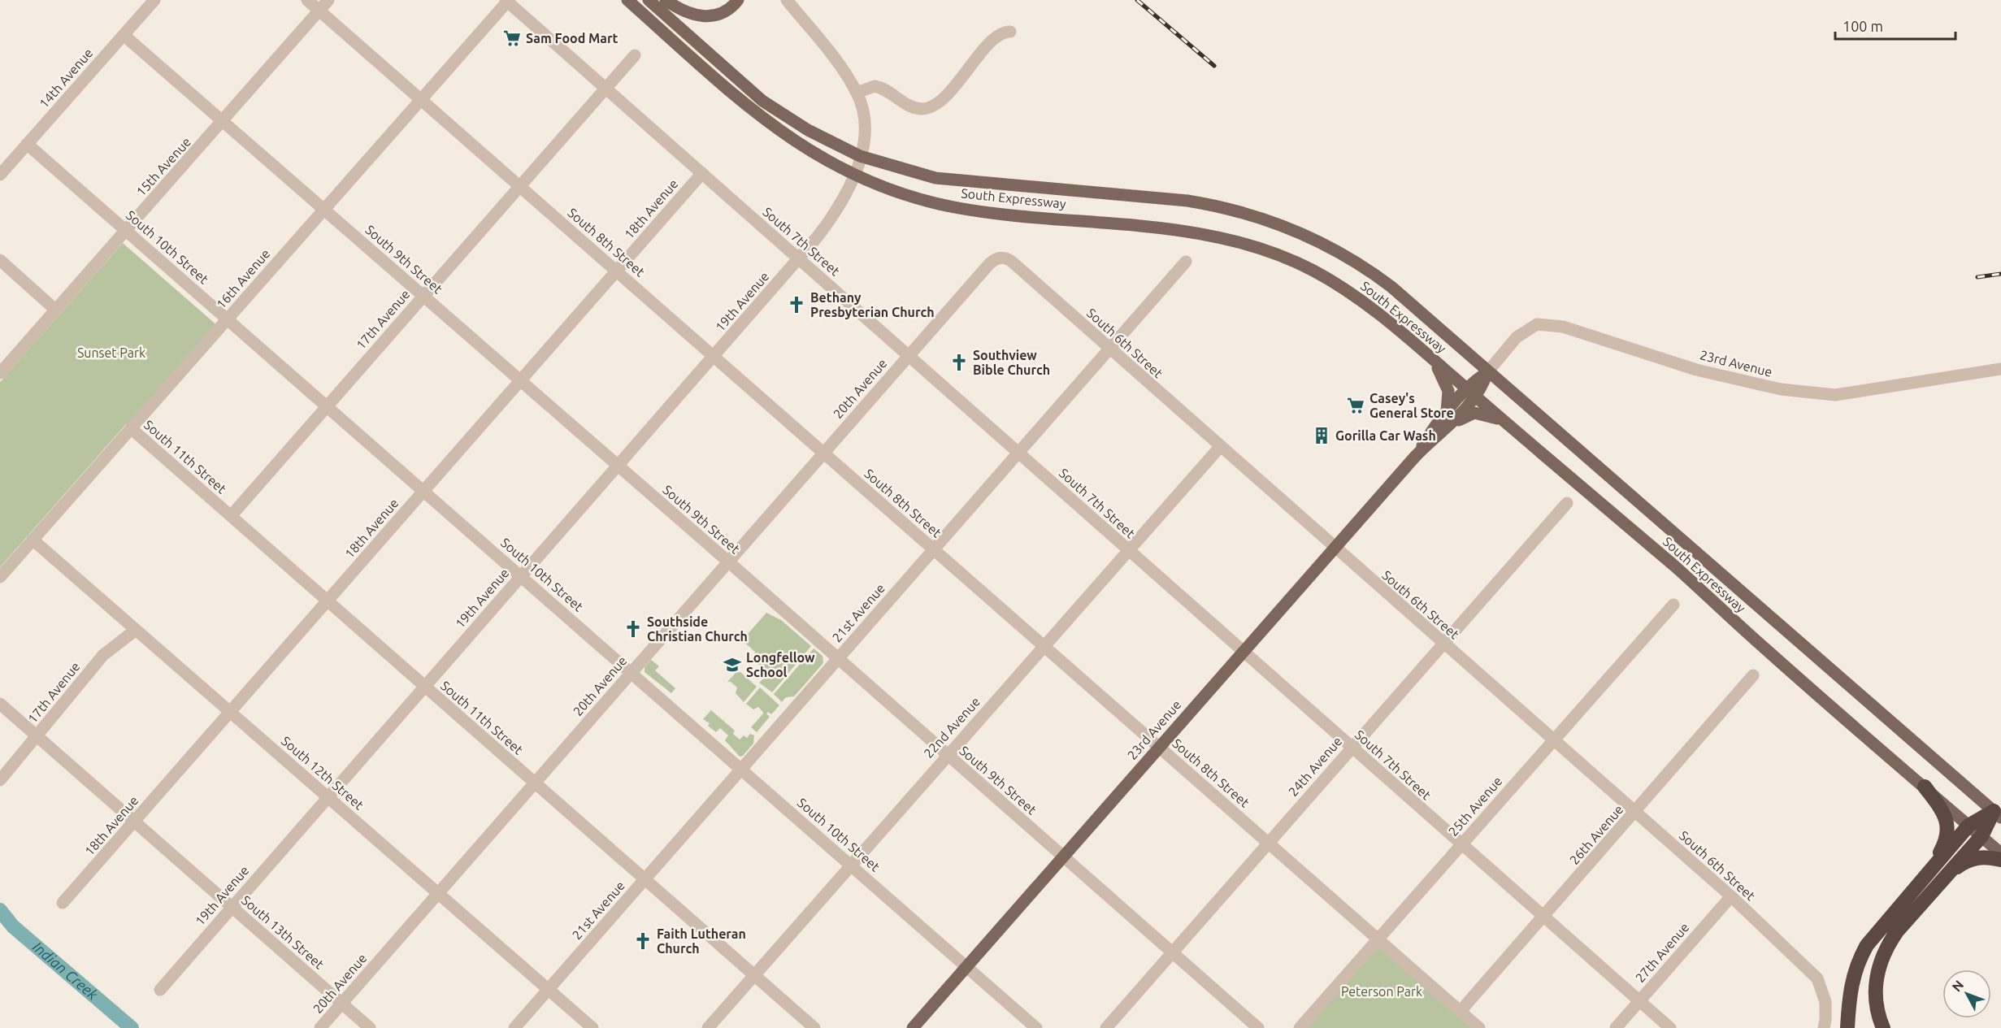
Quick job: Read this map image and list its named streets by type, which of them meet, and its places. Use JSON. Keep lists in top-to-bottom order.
{
  "streets": {
    "main road": ["South Expressway", "23rd Avenue"],
    "street": [
      "14th Avenue",
      "15th Avenue",
      "18th Avenue",
      "South 7th Street",
      "South 8th Street",
      "South 10th Street",
      "South 9th Street",
      "16th Avenue",
      "19th Avenue",
      "17th Avenue",
      "South 6th Street",
      "20th Avenue",
      "South 11th Street",
      "21st Avenue",
      "22nd Avenue",
      "24th Avenue",
      "South 12th Street",
      "25th Avenue",
      "26th Avenue",
      "South 13th Street",
      "27th Avenue"
    ]
  },
  "crossings": [
    ["14th Avenue", "South 10th Street"],
    ["14th Avenue", "South 9th Street"],
    ["15th Avenue", "South 8th Street"],
    ["15th Avenue", "South 10th Street"],
    ["15th Avenue", "South 9th Street"],
    ["South Expressway", "19th Avenue"],
    ["South Expressway", "23rd Avenue"],
    ["18th Avenue", "South 7th Street"],
    ["18th Avenue", "South 8th Street"],
    ["18th Avenue", "South 10th Street"],
    ["18th Avenue", "South 9th Street"],
    ["18th Avenue", "South 11th Street"],
    ["18th Avenue", "South 12th Street"],
    ["18th Avenue", "South 13th Street"],
    ["South 7th Street", "16th Avenue"],
    ["South 7th Street", "19th Avenue"],
    ["South 7th Street", "17th Avenue"],
    ["South 7th Street", "23rd Avenue"],
    ["South 7th Street", "20th Avenue"],
    ["South 7th Street", "21st Avenue"],
    ["South 7th Street", "22nd Avenue"],
    ["South 7th Street", "24th Avenue"],
    ["South 7th Street", "25th Avenue"],
    ["South 7th Street", "26th Avenue"],
    ["South 7th Street", "27th Avenue"],
    ["South 8th Street", "16th Avenue"],
    ["South 8th Street", "19th Avenue"],
    ["South 8th Street", "17th Avenue"],
    ["South 8th Street", "23rd Avenue"],
    ["South 8th Street", "20th Avenue"],
    ["South 8th Street", "21st Avenue"],
    ["South 8th Street", "22nd Avenue"],
    ["South 8th Street", "24th Avenue"],
    ["South 8th Street", "25th Avenue"],
    ["South 8th Street", "26th Avenue"],
    ["South 10th Street", "16th Avenue"],
    ["South 10th Street", "19th Avenue"],
    ["South 10th Street", "17th Avenue"],
    ["South 10th Street", "23rd Avenue"],
    ["South 10th Street", "20th Avenue"],
    ["South 10th Street", "21st Avenue"],
    ["South 10th Street", "22nd Avenue"],
    ["South 9th Street", "16th Avenue"],
    ["South 9th Street", "19th Avenue"],
    ["South 9th Street", "17th Avenue"],
    ["South 9th Street", "23rd Avenue"],
    ["South 9th Street", "20th Avenue"],
    ["South 9th Street", "21st Avenue"],
    ["South 9th Street", "22nd Avenue"],
    ["South 9th Street", "24th Avenue"],
    ["16th Avenue", "South 11th Street"],
    ["16th Avenue", "South 12th Street"],
    ["19th Avenue", "South 11th Street"],
    ["19th Avenue", "South 12th Street"],
    ["19th Avenue", "South 13th Street"],
    ["17th Avenue", "South 11th Street"],
    ["17th Avenue", "South 12th Street"],
    ["17th Avenue", "South 13th Street"],
    ["South 6th Street", "23rd Avenue"],
    ["South 6th Street", "20th Avenue"],
    ["South 6th Street", "21st Avenue"],
    ["South 6th Street", "22nd Avenue"],
    ["South 6th Street", "24th Avenue"],
    ["South 6th Street", "25th Avenue"],
    ["South 6th Street", "26th Avenue"],
    ["South 6th Street", "27th Avenue"],
    ["20th Avenue", "South 11th Street"],
    ["20th Avenue", "South 12th Street"],
    ["20th Avenue", "South 13th Street"],
    ["South 11th Street", "21st Avenue"],
    ["South 11th Street", "22nd Avenue"],
    ["21st Avenue", "South 12th Street"]
  ],
  "water": ["Indian Creek"],
  "parks": ["Sunset Park", "Peterson Park"],
  "places": {
    "supermarket": ["Sam Food Mart", "Casey's General Store"],
    "church": [
      "Bethany Presbyterian Church",
      "Southview Bible Church",
      "Southside Christian Church",
      "Faith Lutheran Church"
    ],
    "building": ["Gorilla Car Wash"],
    "school or university": ["Longfellow School"]
  },
  "scale_bar": "100 m",
  "north": "top left"
}
